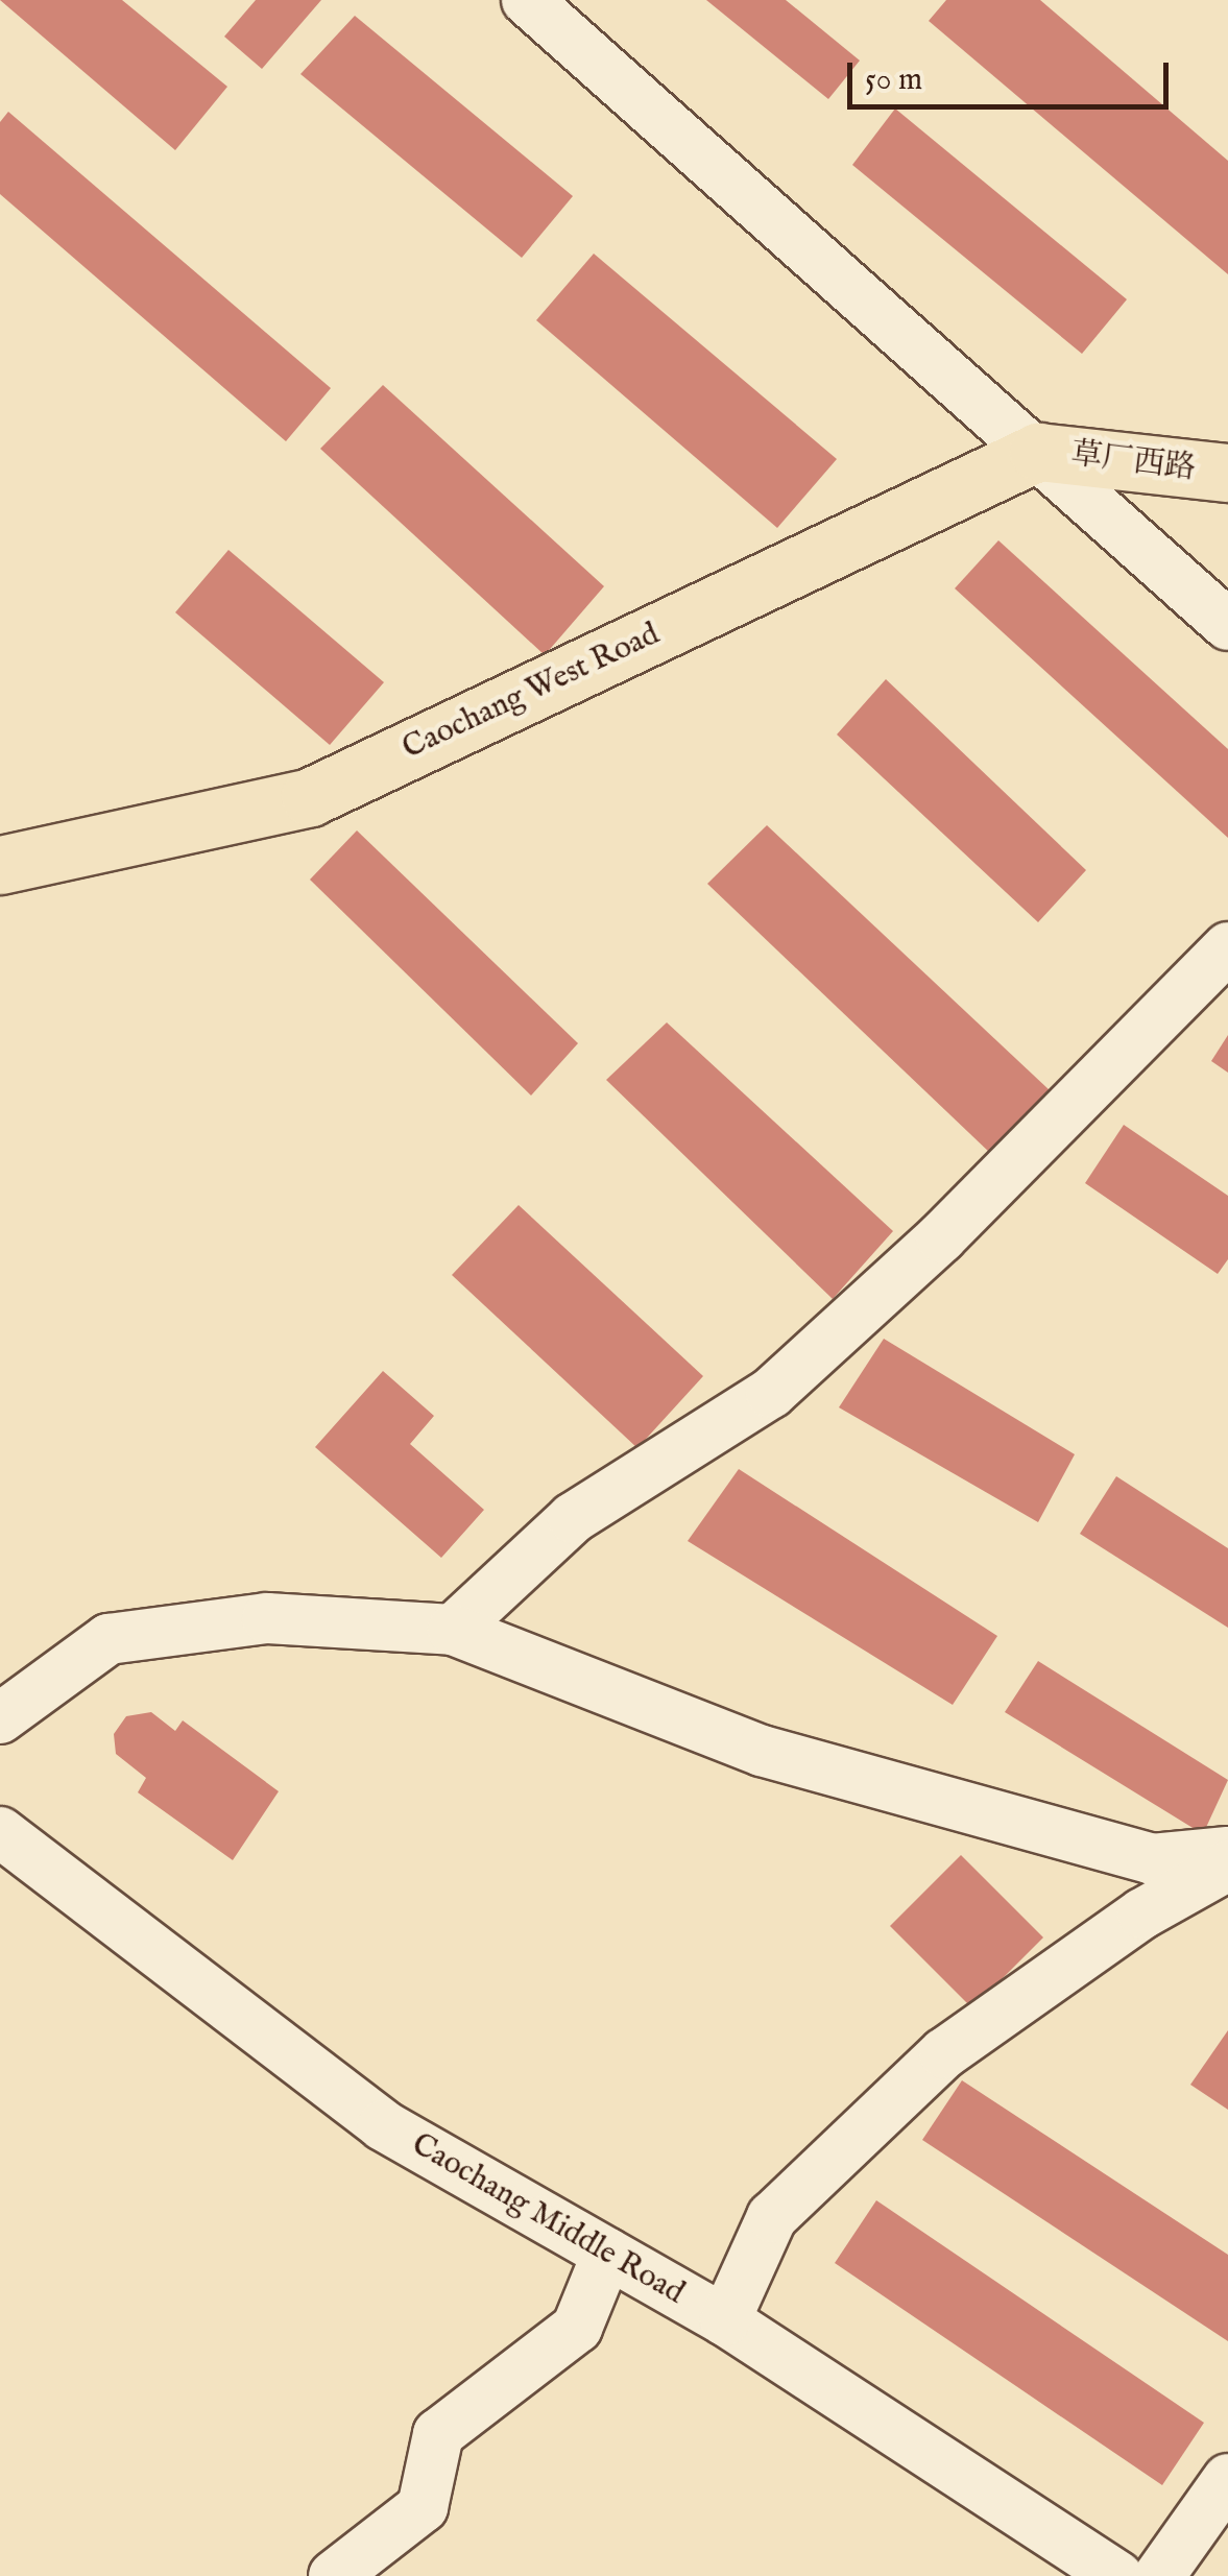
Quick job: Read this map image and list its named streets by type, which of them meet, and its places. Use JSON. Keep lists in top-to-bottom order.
{
  "streets": {
    "main road": ["草厂西路", "Caochang West Road"],
    "street": ["Caochang Middle Road"]
  },
  "crossings": [
    ["草厂西路", "Caochang West Road"]
  ],
  "scale_bar": "50 m"
}
